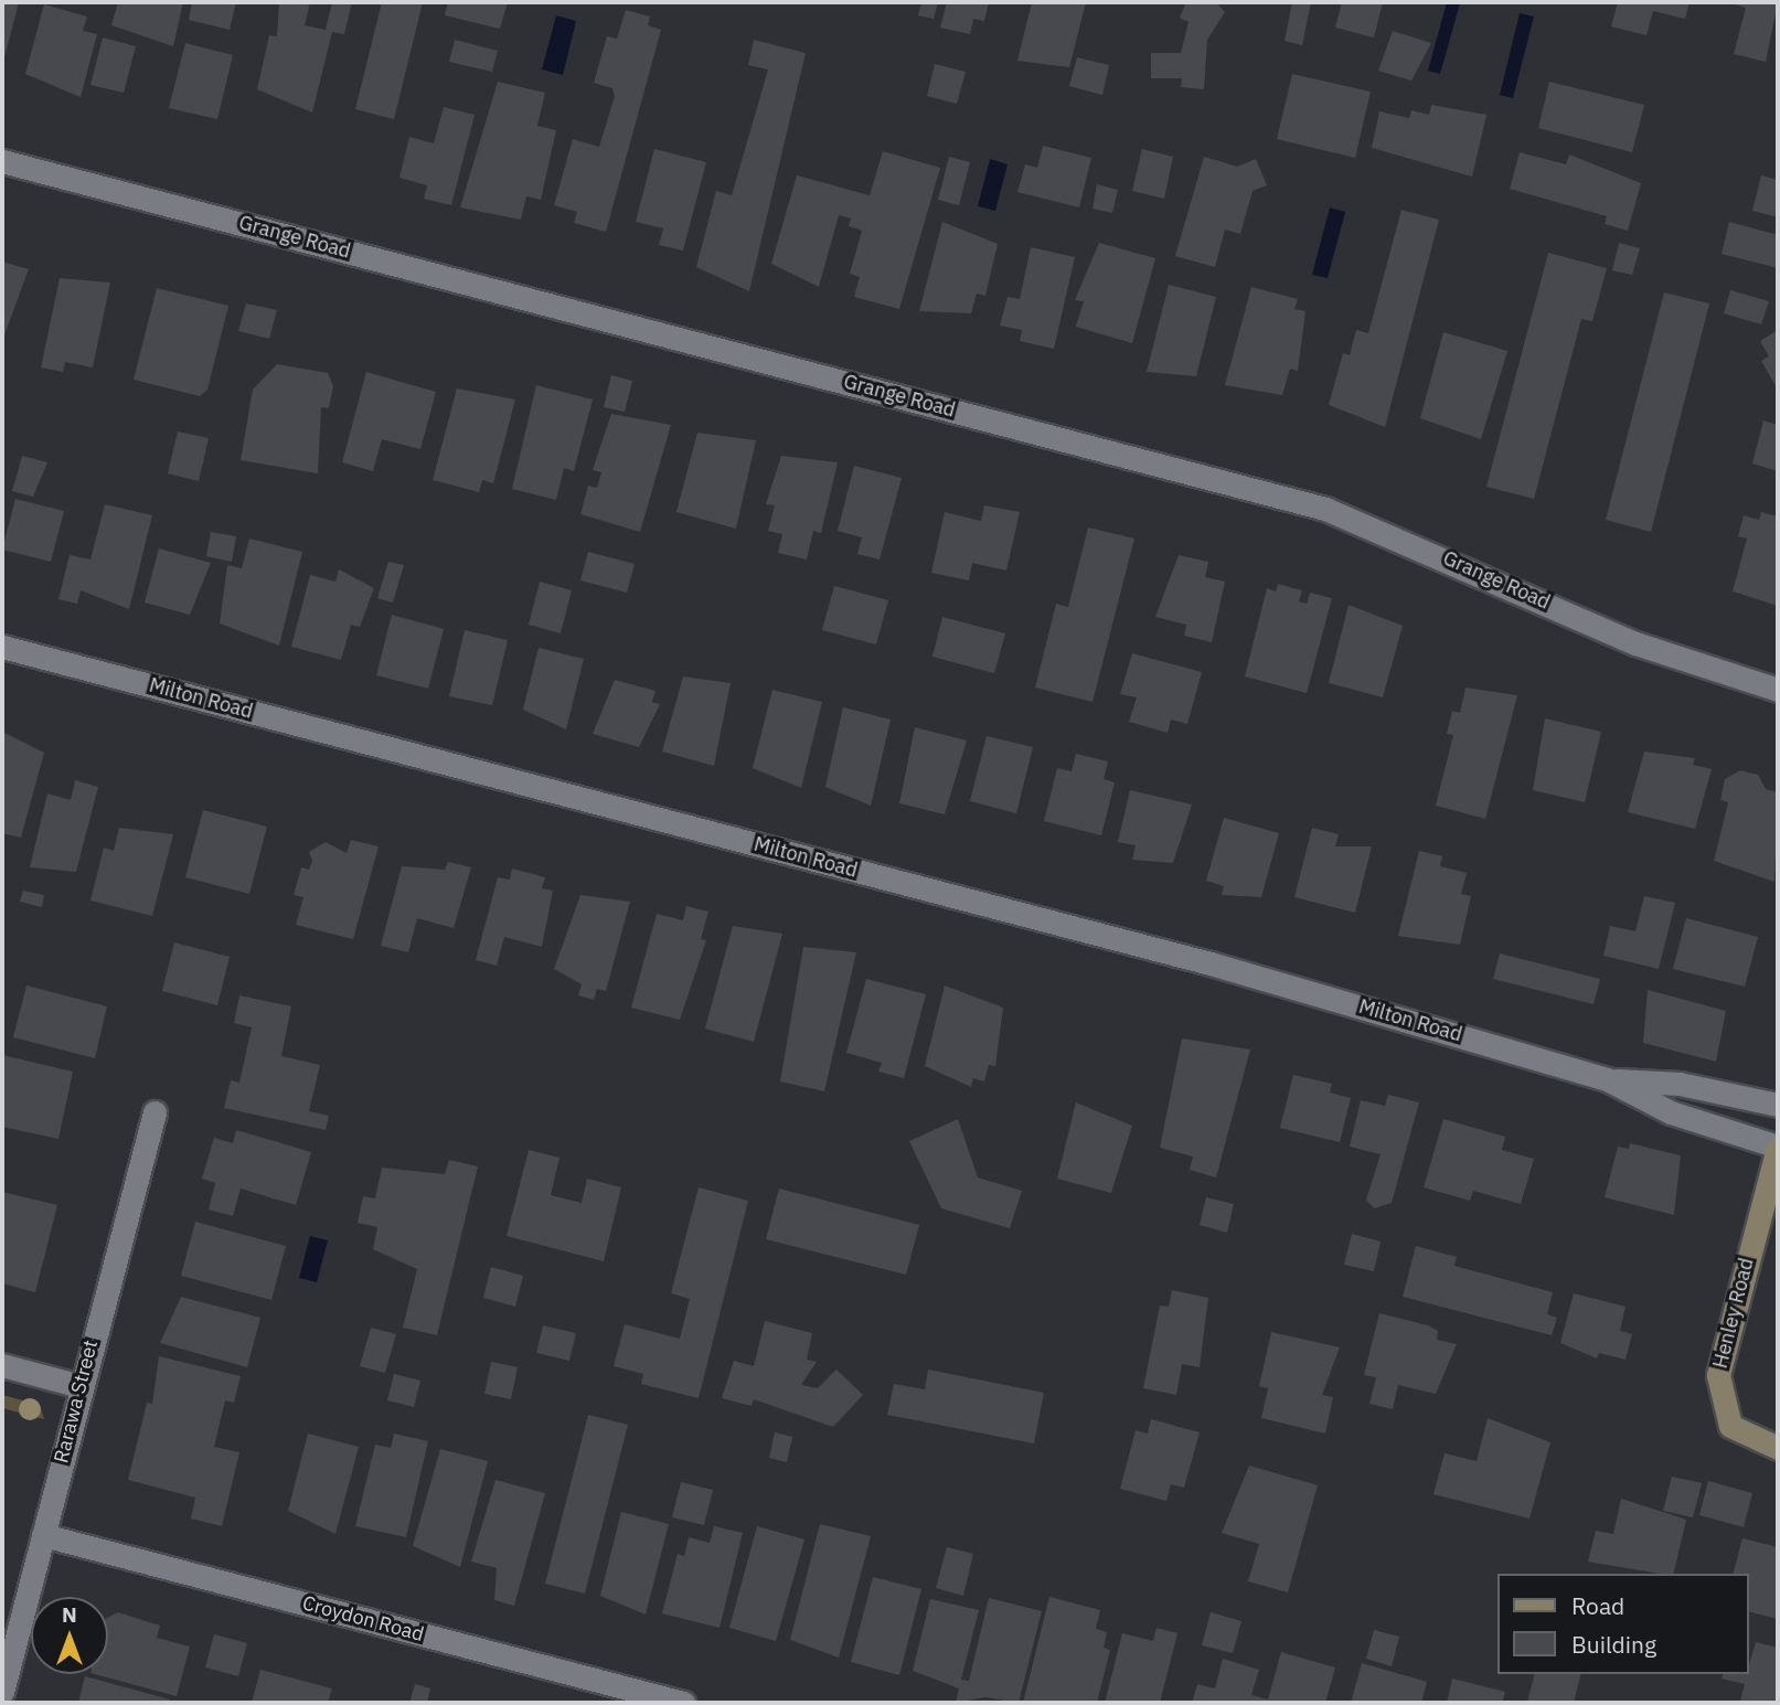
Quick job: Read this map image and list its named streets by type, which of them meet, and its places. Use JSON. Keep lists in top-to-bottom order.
{
  "streets": {
    "street": [
      "Grange Road",
      "Milton Road",
      "Henley Road",
      "Rarawa Street",
      "Croydon Road"
    ]
  },
  "crossings": [
    ["Milton Road", "Henley Road"],
    ["Rarawa Street", "Croydon Road"]
  ],
  "legend": ["Road", "Building"],
  "north": "top"
}
